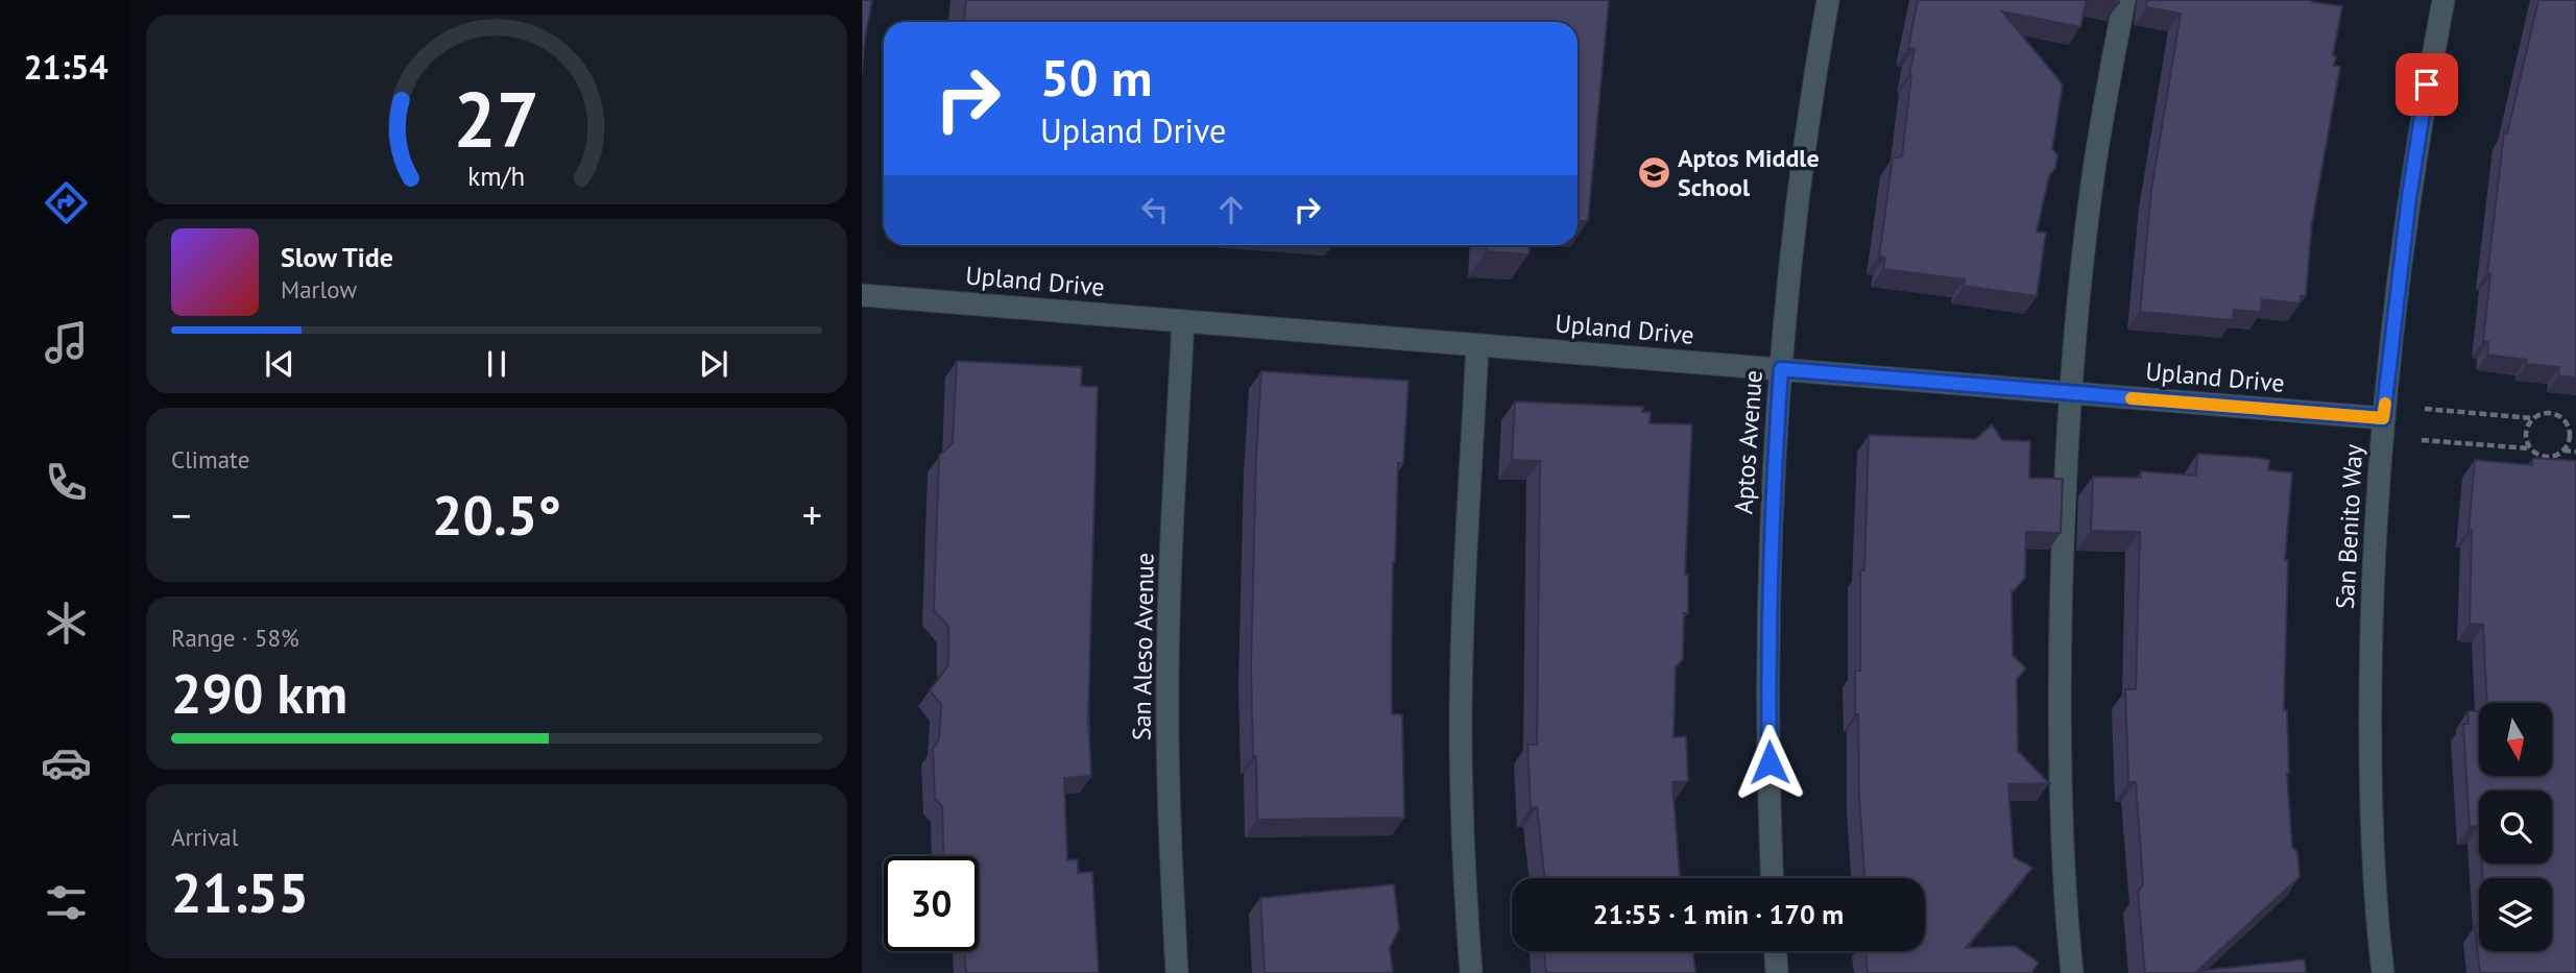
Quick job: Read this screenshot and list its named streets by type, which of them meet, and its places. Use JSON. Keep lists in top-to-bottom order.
{
  "streets": {
    "street": [
      "Upland Drive",
      "Aptos Avenue",
      "San Benito Way",
      "San Aleso Avenue"
    ]
  },
  "crossings": [
    ["Upland Drive", "Aptos Avenue"],
    ["Upland Drive", "San Benito Way"],
    ["Upland Drive", "San Aleso Avenue"]
  ],
  "places": {
    "school or university": ["Aptos Middle School"]
  },
  "north": "bottom",
  "page": {
    "tabs": "21:54",
    "turn": ["50 m", "Upland Drive"],
    "song": ["Slow Tide", "Marlow"],
    "tile": [
      "Climate",
      ["Range · 58%", "290 km"],
      ["Arrival", "21:55"]
    ],
    "heat": ["−", "20.5°", "+"],
    "limit": "30",
    "trip": "21:55 · 1 min · 170 m",
    "gauge": ["27", "km/h"]
  }
}
